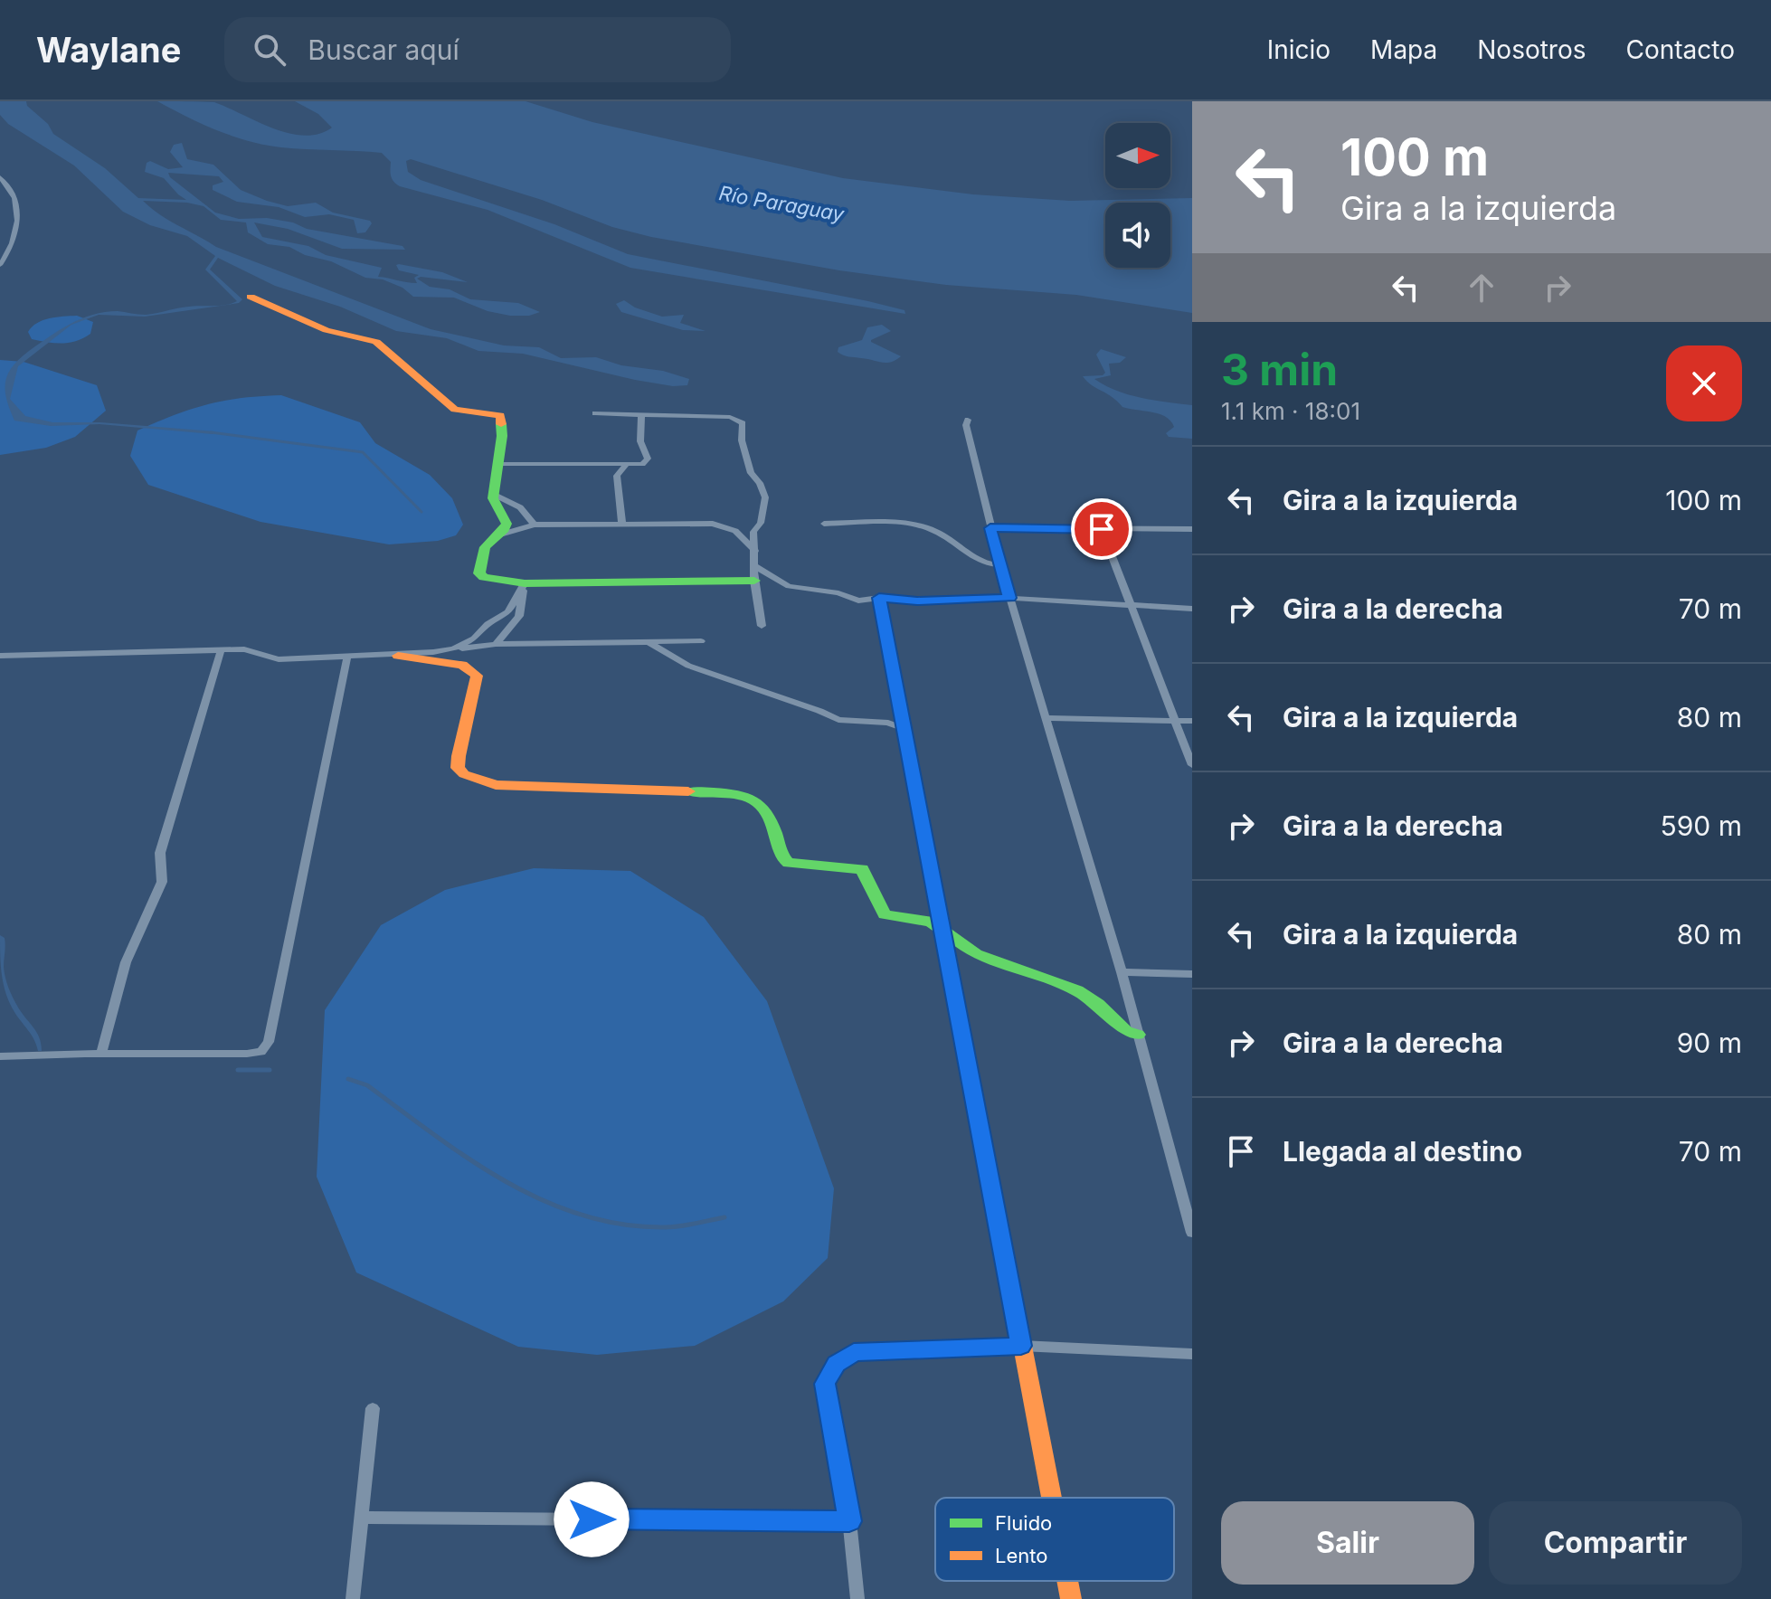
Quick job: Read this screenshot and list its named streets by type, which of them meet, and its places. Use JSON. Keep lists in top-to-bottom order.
{
  "water": ["Río Paraguay"],
  "legend": ["Fluido", "Lento"],
  "north": "right",
  "page": {
    "header": "Waylane",
    "search": "Buscar aquí",
    "nav": [
      "Inicio",
      "Mapa",
      "Nosotros",
      "Contacto"
    ],
    "turn": ["100 m", "Gira a la izquierda"],
    "heading": ["3 min", "1.1 km · 18:01"],
    "list": [
      {
        "name": "Gira a la izquierda",
        "value": "100 m"
      },
      {
        "name": "Gira a la derecha",
        "value": "70 m"
      },
      {
        "name": "Gira a la izquierda",
        "value": "80 m"
      },
      {
        "name": "Gira a la derecha",
        "value": "590 m"
      },
      {
        "name": "Gira a la izquierda",
        "value": "80 m"
      },
      {
        "name": "Gira a la derecha",
        "value": "90 m"
      },
      {
        "name": "Llegada al destino",
        "value": "70 m"
      }
    ],
    "buttons": ["Salir", "Compartir"]
  }
}
